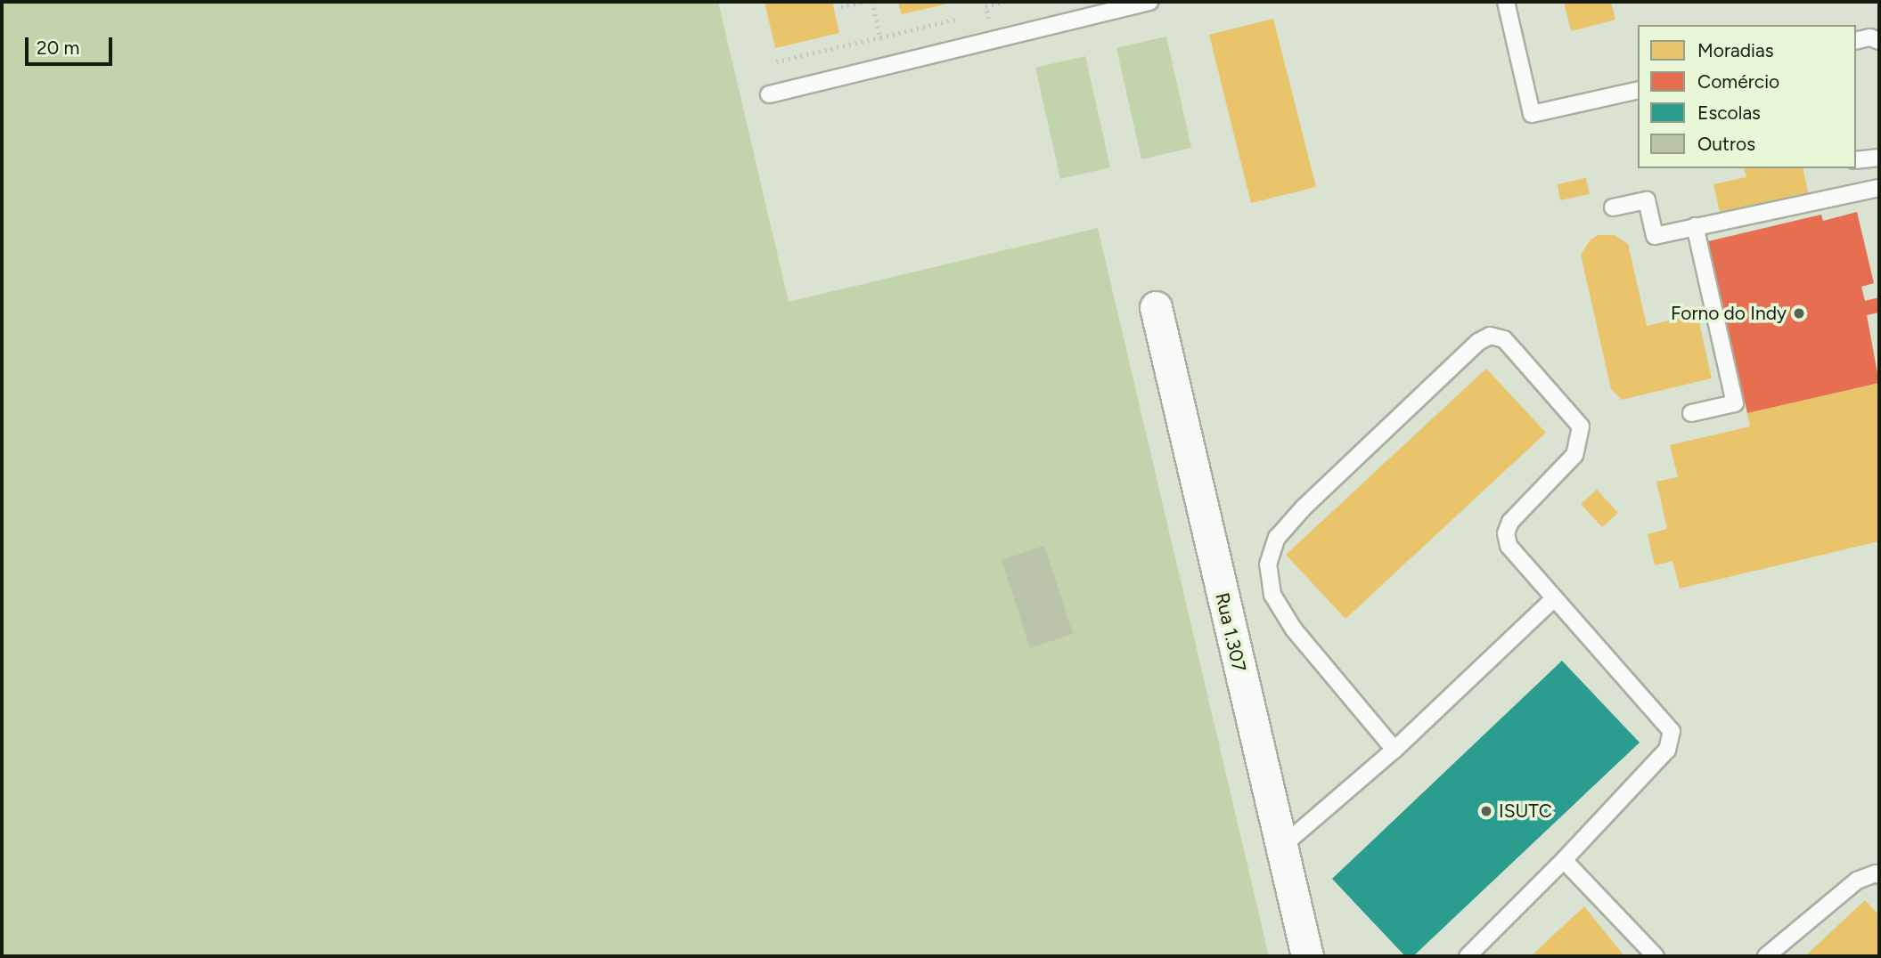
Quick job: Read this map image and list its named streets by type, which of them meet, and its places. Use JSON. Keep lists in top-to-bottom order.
{
  "streets": {
    "street": ["Rua 1.307"]
  },
  "places": ["Forno do Indy", "ISUTC"],
  "legend": [
    "Moradias",
    "Comércio",
    "Escolas",
    "Outros"
  ],
  "scale_bar": "20 m"
}
